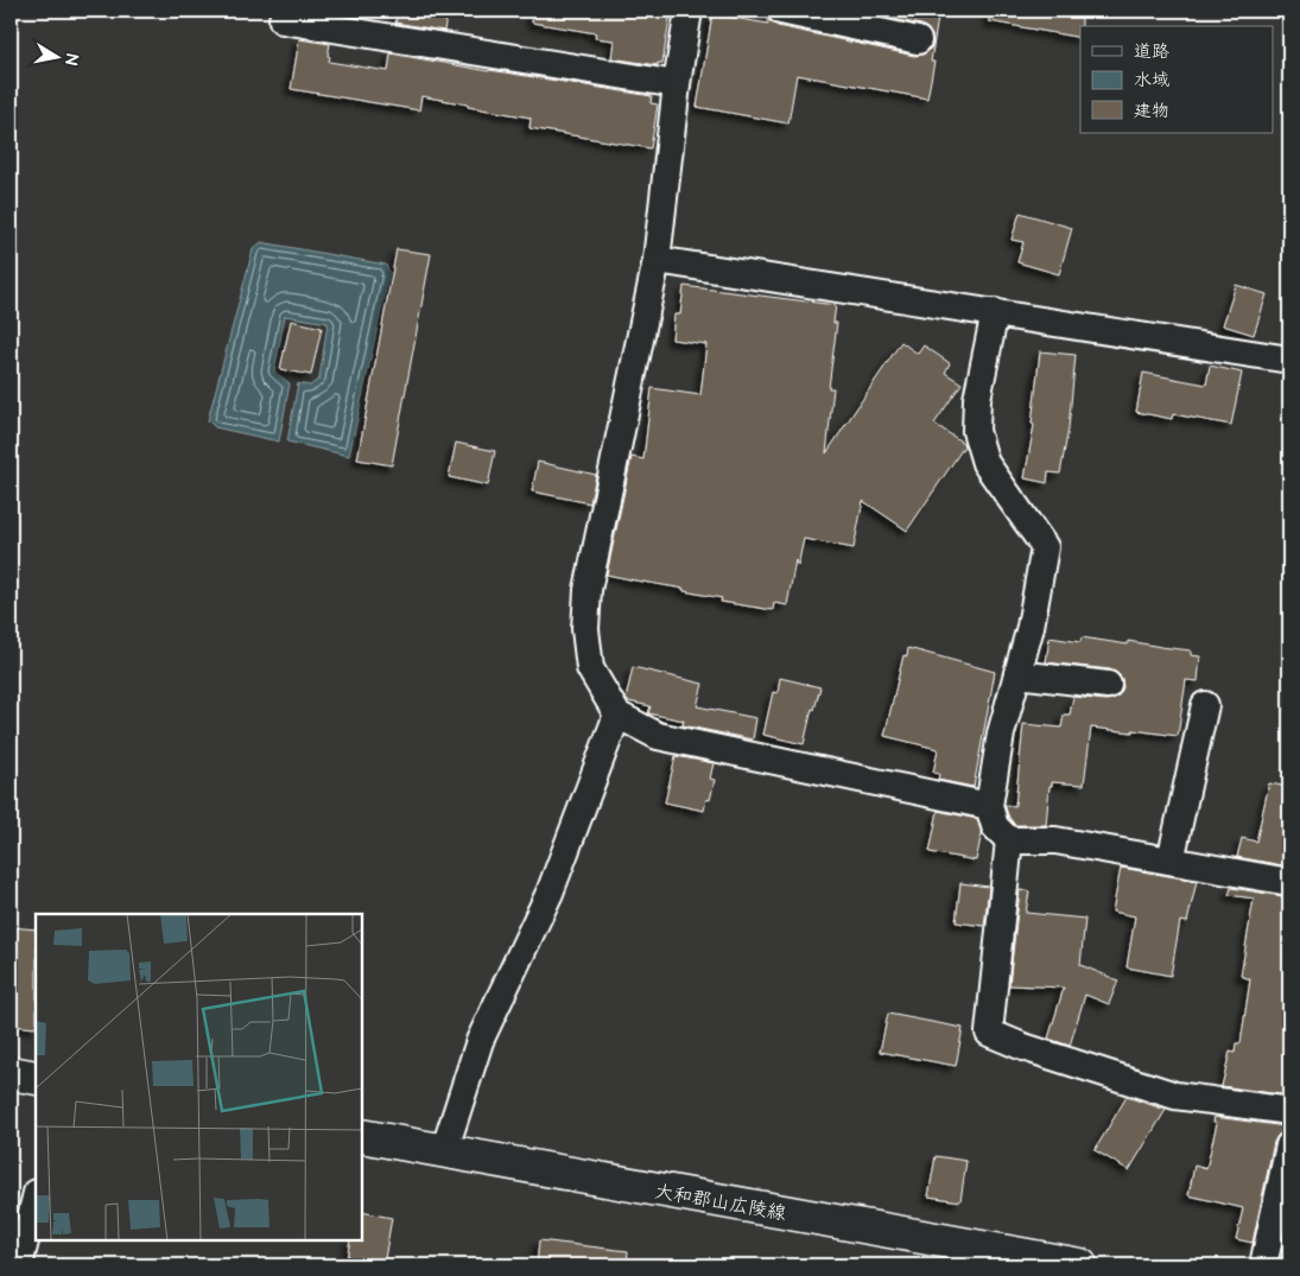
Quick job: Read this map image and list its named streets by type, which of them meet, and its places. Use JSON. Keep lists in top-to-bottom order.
{
  "streets": {
    "main road": ["大和郡山広陵線"]
  },
  "legend": ["道路", "水域", "建物"],
  "north": "right"
}
